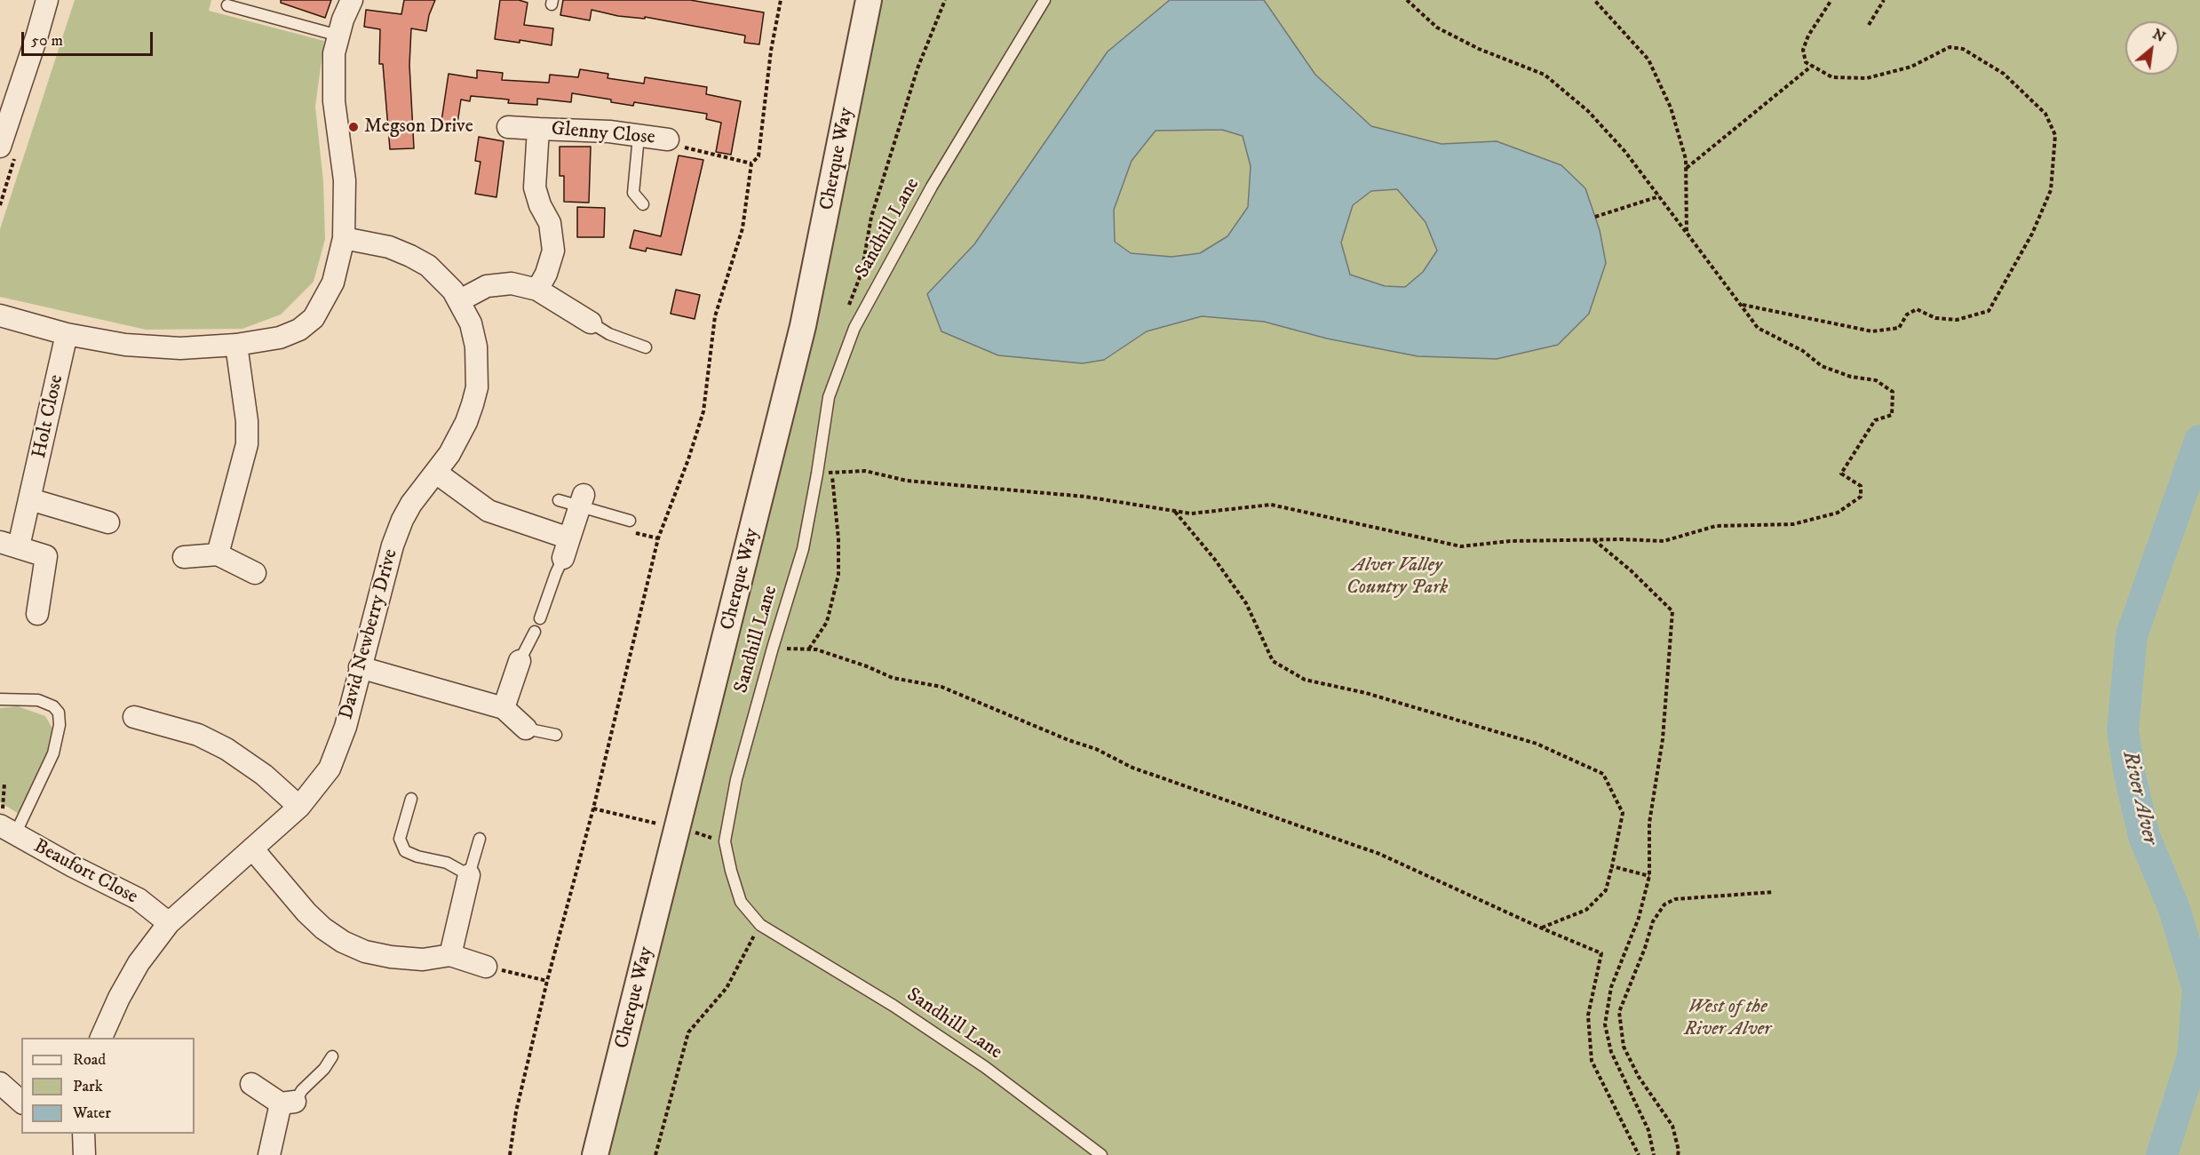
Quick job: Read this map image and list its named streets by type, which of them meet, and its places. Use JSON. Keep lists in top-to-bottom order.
{
  "streets": {
    "street": [
      "Glenny Close",
      "Cherque Way",
      "Holt Close",
      "David Newberry Drive",
      "Beaufort Close"
    ],
    "lane": ["Sandhill Lane"]
  },
  "crossings": [
    ["David Newberry Drive", "Beaufort Close"]
  ],
  "water": ["River Alver"],
  "parks": ["Alver Valley Country Park", "West of the River Alver"],
  "places": ["Megson Drive"],
  "legend": ["Road", "Park", "Water"],
  "scale_bar": "50 m",
  "north": "top right"
}
